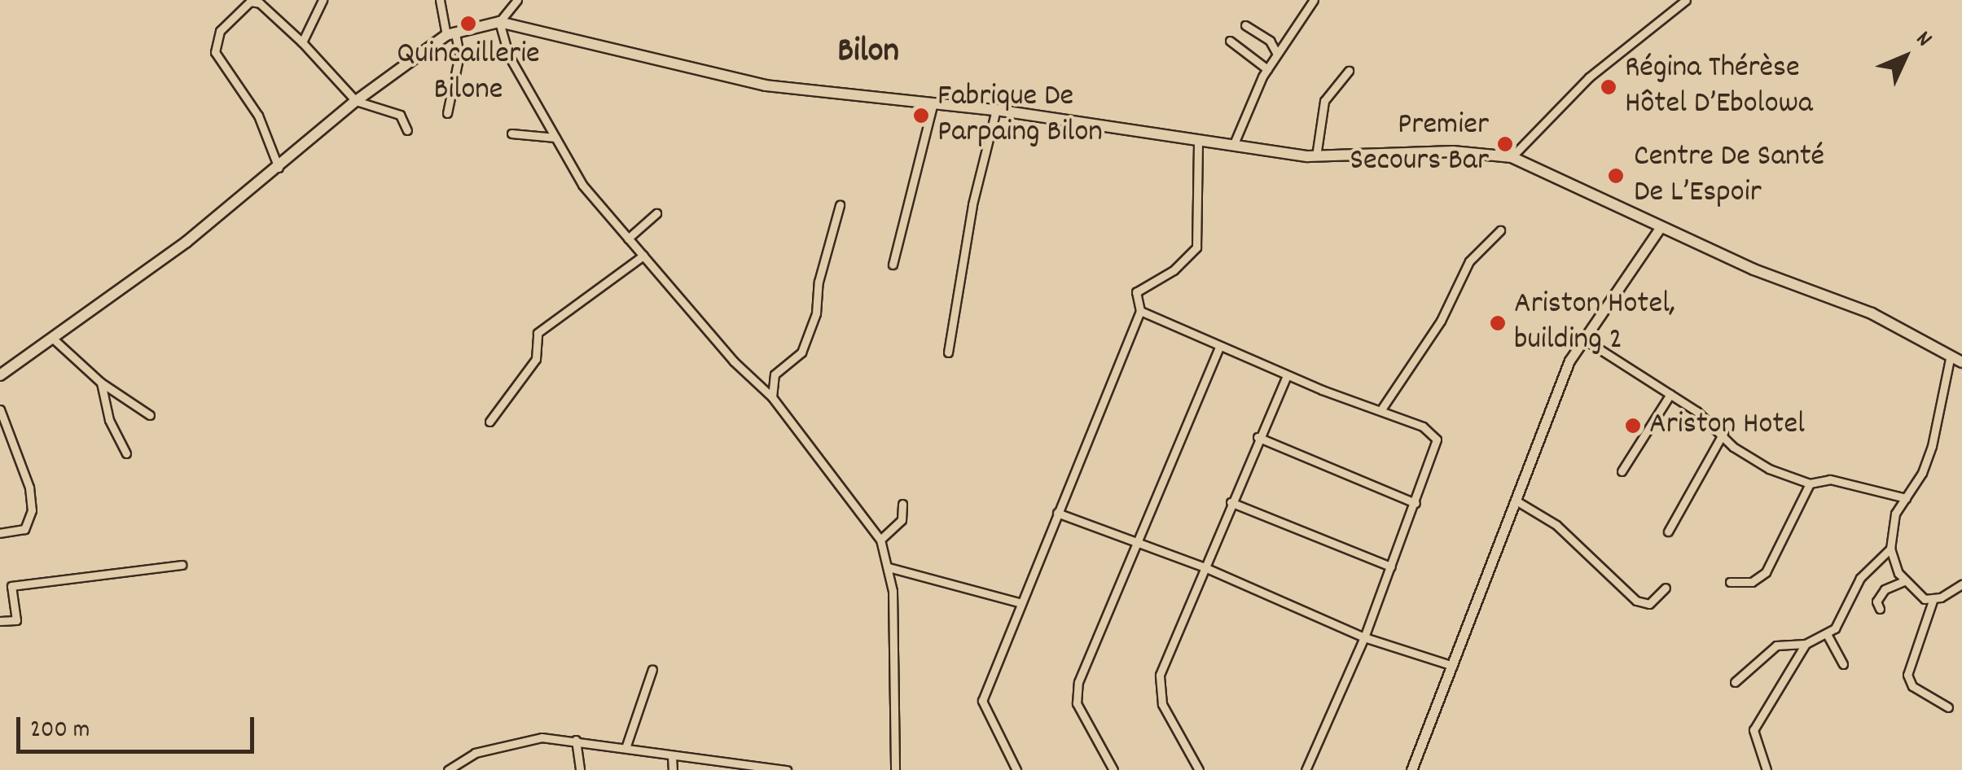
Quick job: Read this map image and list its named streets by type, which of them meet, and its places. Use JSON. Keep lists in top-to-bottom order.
{
  "districts": ["Bilon"],
  "places": [
    "Quincaillerie Bilone",
    "Régina Thérèse Hôtel D’Ebolowa",
    "Fabrique De Parpaing Bilon",
    "Premier Secours Bar",
    "Centre De Santé De L’Espoir",
    "Ariston Hotel, building 2",
    "Ariston Hotel"
  ],
  "scale_bar": "200 m",
  "north": "top right"
}
